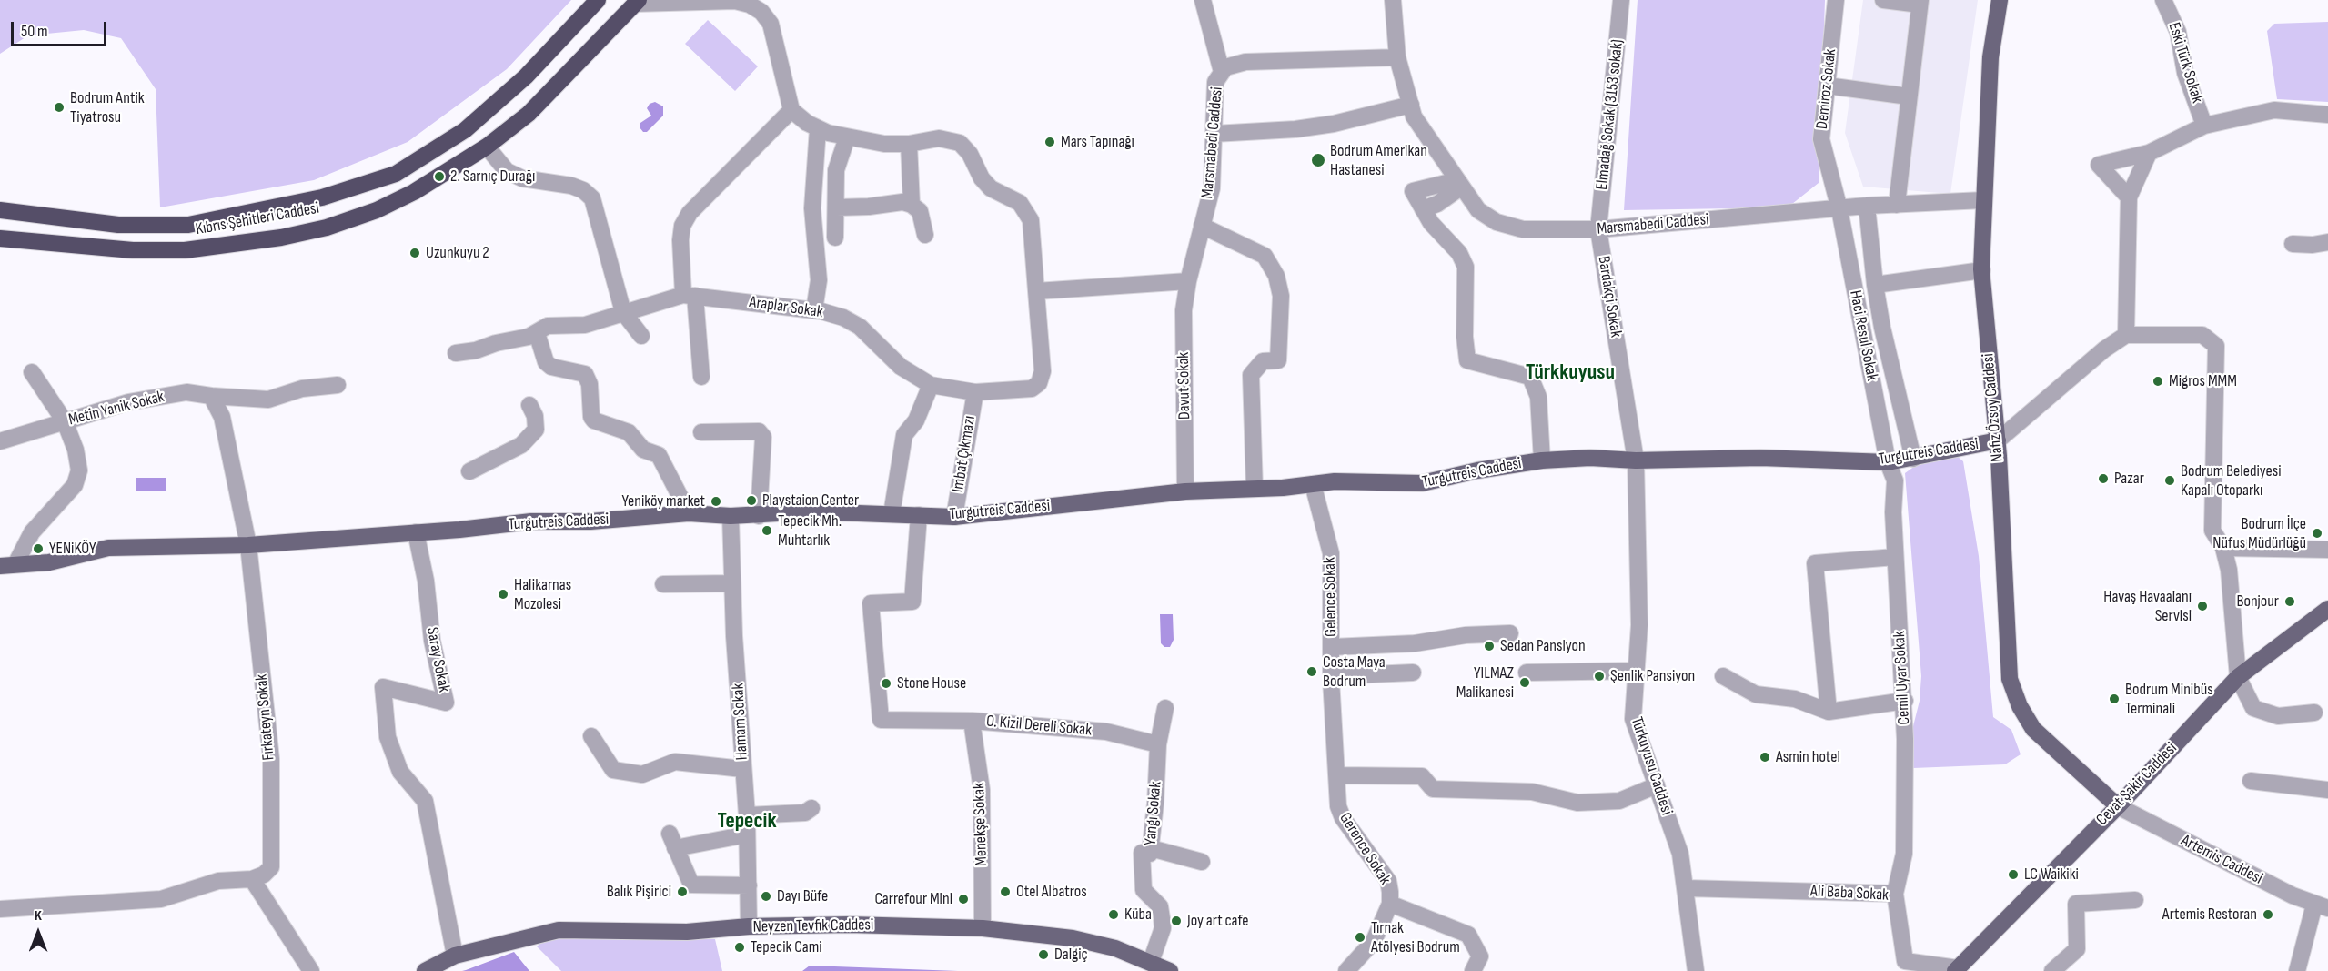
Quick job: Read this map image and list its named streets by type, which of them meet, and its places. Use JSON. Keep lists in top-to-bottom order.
{
  "streets": {
    "highway": ["Kıbrıs Şehitleri Caddesi"],
    "main road": [
      "Nafiz Özsoy Caddesi",
      "Turgutreis Caddesi",
      "Cevat Şakir Caddesi",
      "Neyzen Tevfik Caddesi"
    ],
    "street": [
      "Eski Türk Sokak",
      "Demiroz Sokak",
      "Elmadağ Sokak (3153 sokak)",
      "Marsmabedi Caddesi",
      "Bardakçi Sokak",
      "Araplar Sokak",
      "Haci Resul Sokak",
      "Davut Sokak",
      "Metin Yanik Sokak",
      "Imbat Çıkmazı",
      "Gelence Sokak",
      "Saray Sokak",
      "Cemil Uyar Sokak",
      "Fırkateyn Sokak",
      "Hamam Sokak",
      "O. Kizil Dereli Sokak",
      "Türkuyusu Caddesi",
      "Yangı Sokak",
      "Menekşe Sokak",
      "Gerence Sokak",
      "Artemis Caddesi",
      "Ali Baba Sokak"
    ]
  },
  "crossings": [
    ["Demiroz Sokak", "Marsmabedi Caddesi"],
    ["Demiroz Sokak", "Haci Resul Sokak"],
    ["Elmadağ Sokak (3153 sokak)", "Marsmabedi Caddesi"],
    ["Elmadağ Sokak (3153 sokak)", "Bardakçi Sokak"],
    ["Marsmabedi Caddesi", "Bardakçi Sokak"],
    ["Marsmabedi Caddesi", "Haci Resul Sokak"],
    ["Marsmabedi Caddesi", "Davut Sokak"],
    ["Marsmabedi Caddesi", "Nafiz Özsoy Caddesi"],
    ["Bardakçi Sokak", "Turgutreis Caddesi"],
    ["Bardakçi Sokak", "Türkuyusu Caddesi"],
    ["Araplar Sokak", "Imbat Çıkmazı"],
    ["Haci Resul Sokak", "Turgutreis Caddesi"],
    ["Haci Resul Sokak", "Cemil Uyar Sokak"],
    ["Davut Sokak", "Turgutreis Caddesi"],
    ["Nafiz Özsoy Caddesi", "Turgutreis Caddesi"],
    ["Nafiz Özsoy Caddesi", "Cevat Şakir Caddesi"],
    ["Nafiz Özsoy Caddesi", "Artemis Caddesi"],
    ["Turgutreis Caddesi", "Imbat Çıkmazı"],
    ["Turgutreis Caddesi", "Gelence Sokak"],
    ["Turgutreis Caddesi", "Saray Sokak"],
    ["Turgutreis Caddesi", "Cemil Uyar Sokak"],
    ["Turgutreis Caddesi", "Fırkateyn Sokak"],
    ["Turgutreis Caddesi", "Hamam Sokak"],
    ["Turgutreis Caddesi", "O. Kizil Dereli Sokak"],
    ["Turgutreis Caddesi", "Türkuyusu Caddesi"],
    ["Gelence Sokak", "Gerence Sokak"],
    ["Saray Sokak", "Neyzen Tevfik Caddesi"],
    ["Cemil Uyar Sokak", "Ali Baba Sokak"],
    ["Hamam Sokak", "Neyzen Tevfik Caddesi"],
    ["O. Kizil Dereli Sokak", "Yangı Sokak"],
    ["O. Kizil Dereli Sokak", "Menekşe Sokak"],
    ["Türkuyusu Caddesi", "Ali Baba Sokak"],
    ["Cevat Şakir Caddesi", "Artemis Caddesi"],
    ["Cevat Şakir Caddesi", "Ali Baba Sokak"],
    ["Yangı Sokak", "Neyzen Tevfik Caddesi"],
    ["Menekşe Sokak", "Neyzen Tevfik Caddesi"]
  ],
  "districts": ["Türkkuyusu", "Tepecik"],
  "places": [
    "Bodrum Antik Tiyatrosu",
    "Mars Tapınağı",
    "Bodrum Amerikan Hastanesi",
    "2. Sarnıç Durağı",
    "Uzunkuyu 2",
    "Migros MMM",
    "Pazar",
    "Bodrum Belediyesi Kapalı Otoparkı",
    "Playstaion Center",
    "Yeniköy market",
    "Tepecik Mh. Muhtarlık",
    "Bodrum İlçe Nüfus Müdürlüğü",
    "YENiKÖY",
    "Halikarnas Mozolesi",
    "Bonjour",
    "Havaş Havaalanı Servisi",
    "Sedan Pansiyon",
    "Costa Maya Bodrum",
    "Şenlik Pansiyon",
    "YILMAZ Malikanesi",
    "Stone House",
    "Bodrum Minibüs Terminali",
    "Asmin hotel",
    "LC Waikiki",
    "Balık Pişirici",
    "Otel Albatros",
    "Dayı Büfe",
    "Carrefour Mini",
    "Küba",
    "Artemis Restoran",
    "Joy art cafe",
    "Tırnak Atölyesi Bodrum",
    "Tepecik Cami",
    "Dalgiç"
  ],
  "scale_bar": "50 m",
  "north": "top"
}
